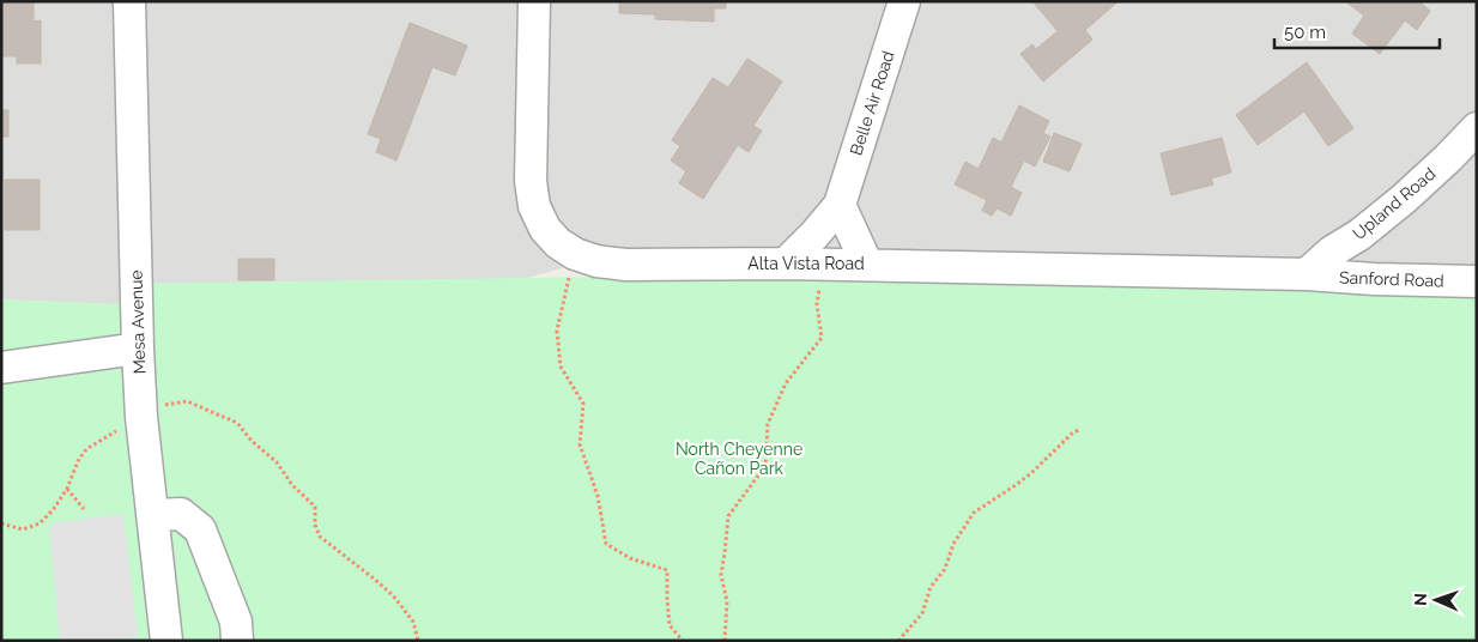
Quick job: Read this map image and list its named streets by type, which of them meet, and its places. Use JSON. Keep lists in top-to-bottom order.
{
  "streets": {
    "street": [
      "Belle Air Road",
      "Upland Road",
      "Alta Vista Road",
      "Sanford Road",
      "Mesa Avenue"
    ]
  },
  "crossings": [
    ["Belle Air Road", "Alta Vista Road"],
    ["Upland Road", "Alta Vista Road"],
    ["Upland Road", "Sanford Road"],
    ["Alta Vista Road", "Sanford Road"]
  ],
  "parks": ["North Cheyenne Cañon Park"],
  "scale_bar": "50 m",
  "north": "left"
}
